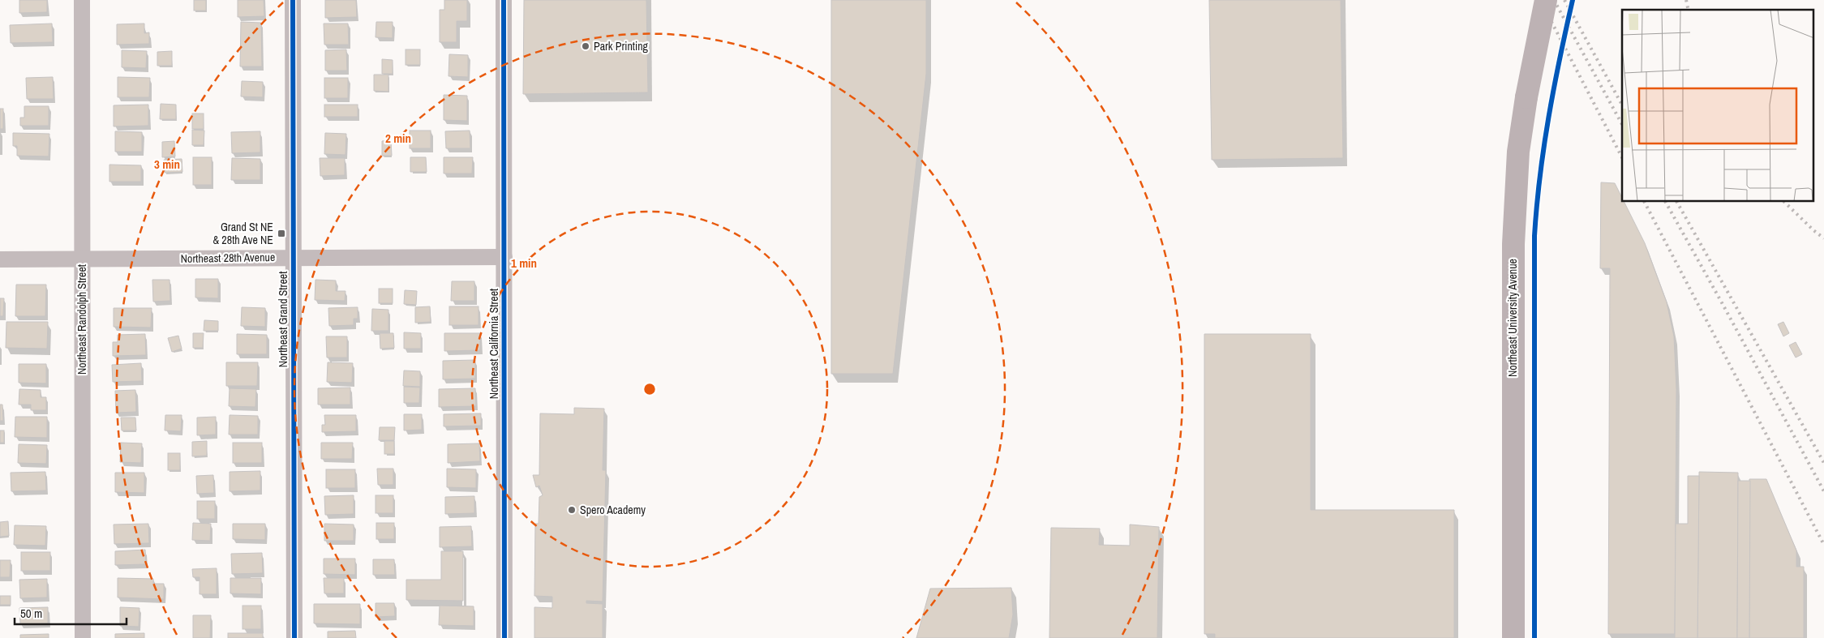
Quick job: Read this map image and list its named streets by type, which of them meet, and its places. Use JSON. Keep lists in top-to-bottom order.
{
  "streets": {
    "main road": ["Northeast University Avenue"],
    "street": [
      "Northeast 28th Avenue",
      "Northeast Randolph Street",
      "Northeast Grand Street",
      "Northeast California Street"
    ]
  },
  "crossings": [
    ["Northeast 28th Avenue", "Northeast Randolph Street"],
    ["Northeast 28th Avenue", "Northeast Grand Street"],
    ["Northeast 28th Avenue", "Northeast California Street"]
  ],
  "places": {
    "other": ["Park Printing", "Spero Academy"],
    "transit": ["Grand St NE & 28th Ave NE"]
  },
  "scale_bar": "50 m",
  "rings": ["2 min", "3 min", "1 min"]
}
